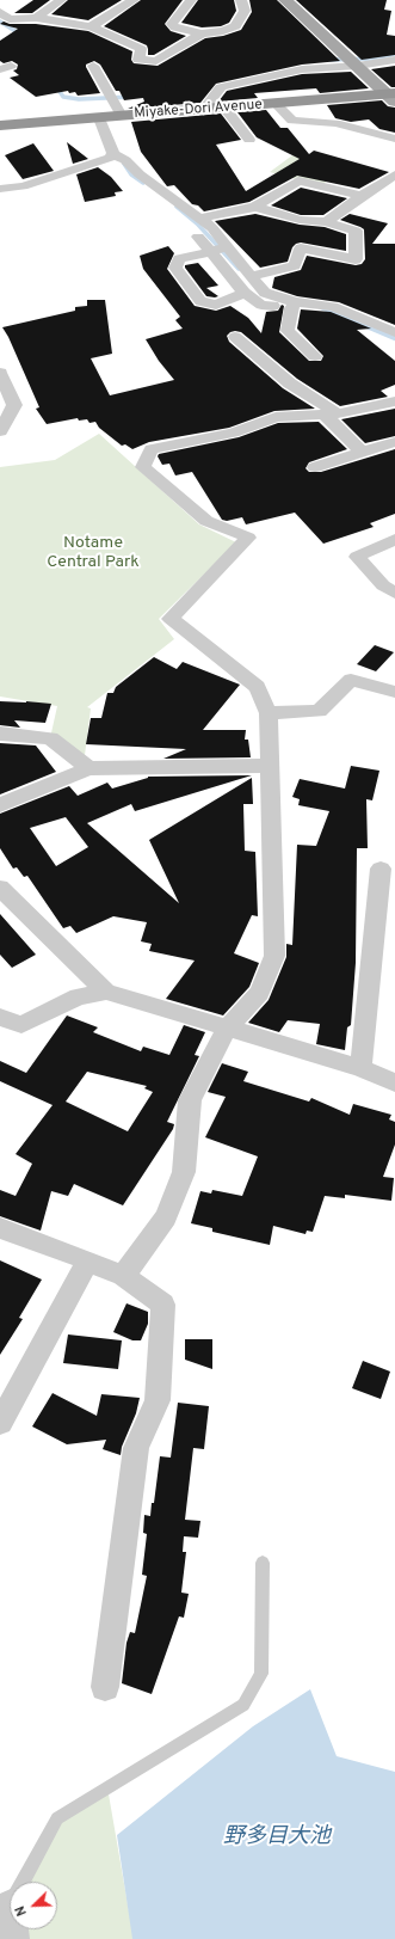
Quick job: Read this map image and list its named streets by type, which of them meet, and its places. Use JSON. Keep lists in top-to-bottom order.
{
  "streets": {
    "highway": ["Miyake-Dori Avenue"]
  },
  "water": ["野多目大池"],
  "parks": ["Notame Central Park"],
  "north": "bottom left"
}
